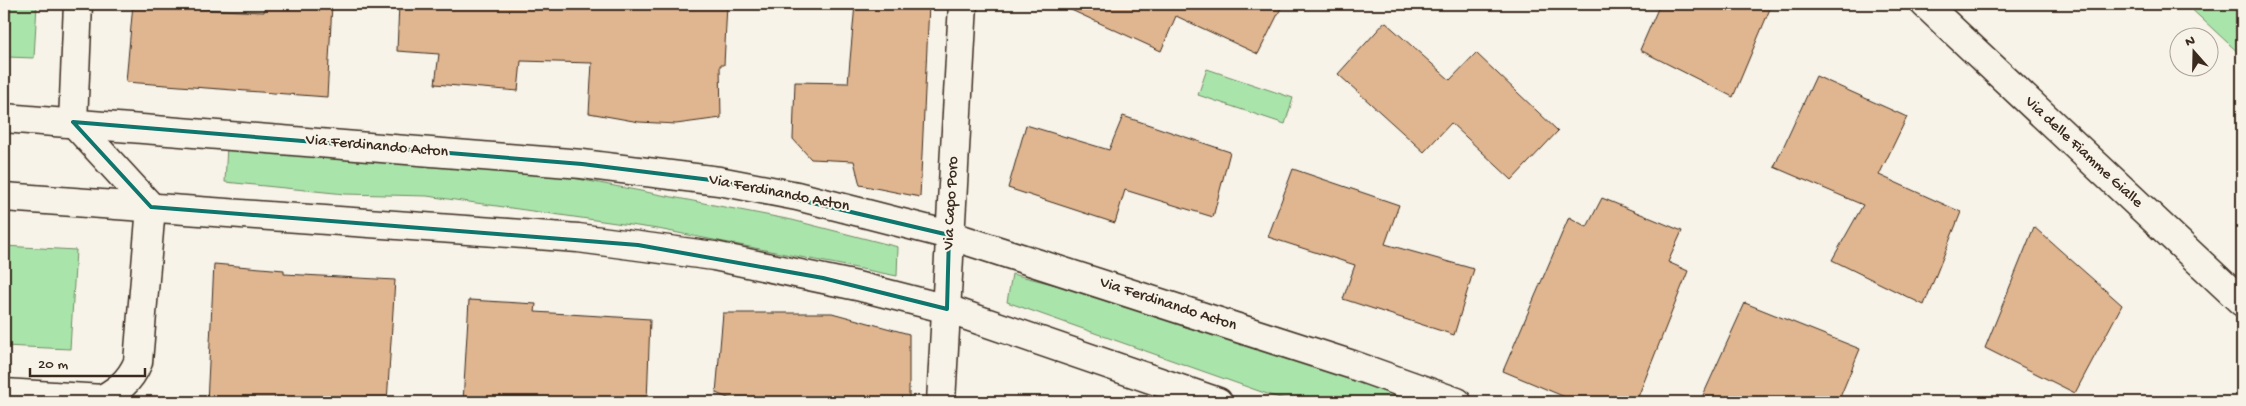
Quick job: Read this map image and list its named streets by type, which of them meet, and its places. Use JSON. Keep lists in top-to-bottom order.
{
  "streets": {
    "street": ["Via Ferdinando Acton", "Via delle Fiamme Gialle", "Via Capo Poro"]
  },
  "crossings": [
    ["Via Ferdinando Acton", "Via Capo Poro"]
  ],
  "scale_bar": "20 m",
  "north": "top"
}
